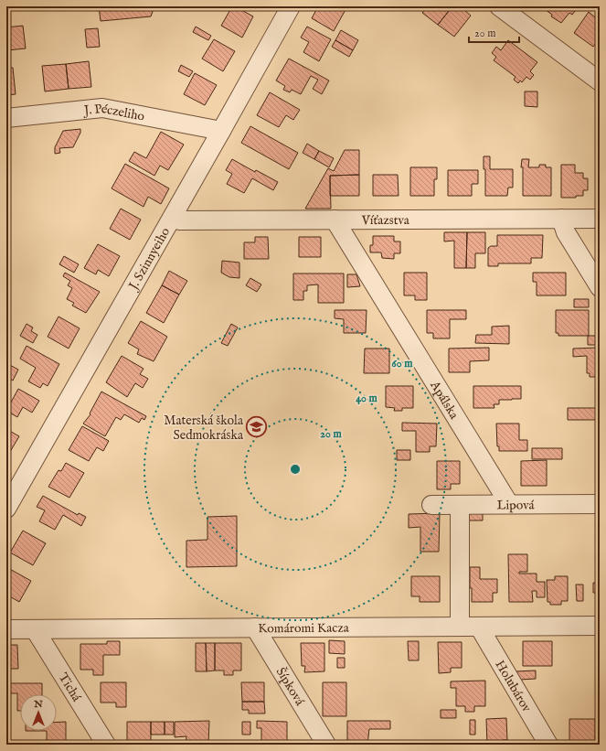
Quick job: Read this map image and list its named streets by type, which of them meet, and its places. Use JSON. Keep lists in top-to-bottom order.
{
  "streets": {
    "street": [
      "J. Péczeliho",
      "Víťazstva",
      "J. Szinnyeiho",
      "Apálska",
      "Lipová",
      "Komáromi Kacza",
      "Holubárov",
      "Šípková",
      "Tichá"
    ]
  },
  "crossings": [
    ["J. Péczeliho", "J. Szinnyeiho"],
    ["Víťazstva", "J. Szinnyeiho"],
    ["Víťazstva", "Apálska"],
    ["Apálska", "Lipová"],
    ["Komáromi Kacza", "Holubárov"],
    ["Komáromi Kacza", "Šípková"],
    ["Komáromi Kacza", "Tichá"]
  ],
  "places": {
    "school or university": ["Materská škola Sedmokráska"]
  },
  "scale_bar": "20 m",
  "north": "top",
  "rings": ["60 m", "40 m", "20 m"]
}
